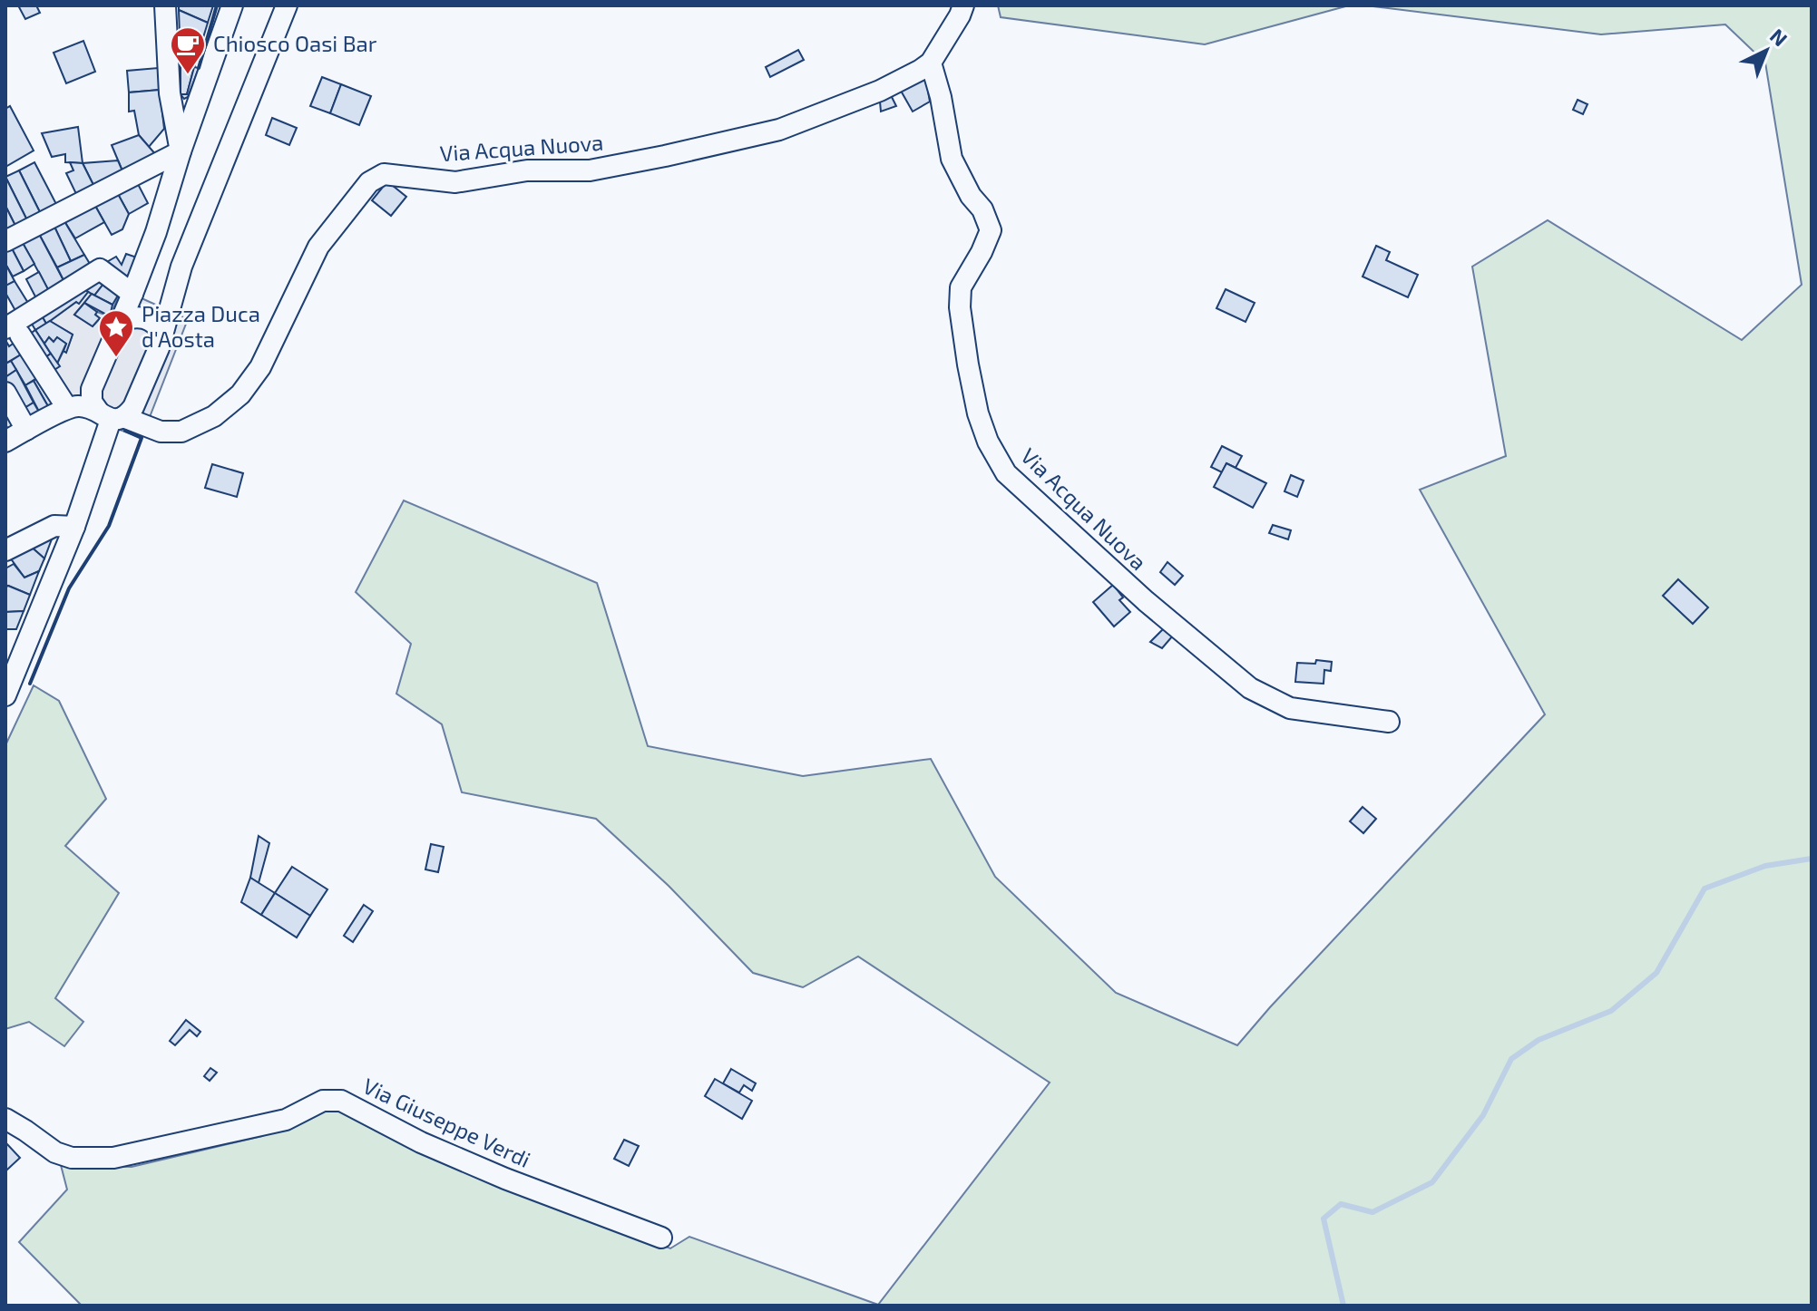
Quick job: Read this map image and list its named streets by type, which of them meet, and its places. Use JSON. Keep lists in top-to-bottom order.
{
  "streets": {
    "street": ["Via Acqua Nuova", "Via Giuseppe Verdi"]
  },
  "places": {
    "cafe": ["Chiosco Oasi Bar"],
    "place": ["Piazza Duca d'Aosta"]
  },
  "north": "top right"
}
